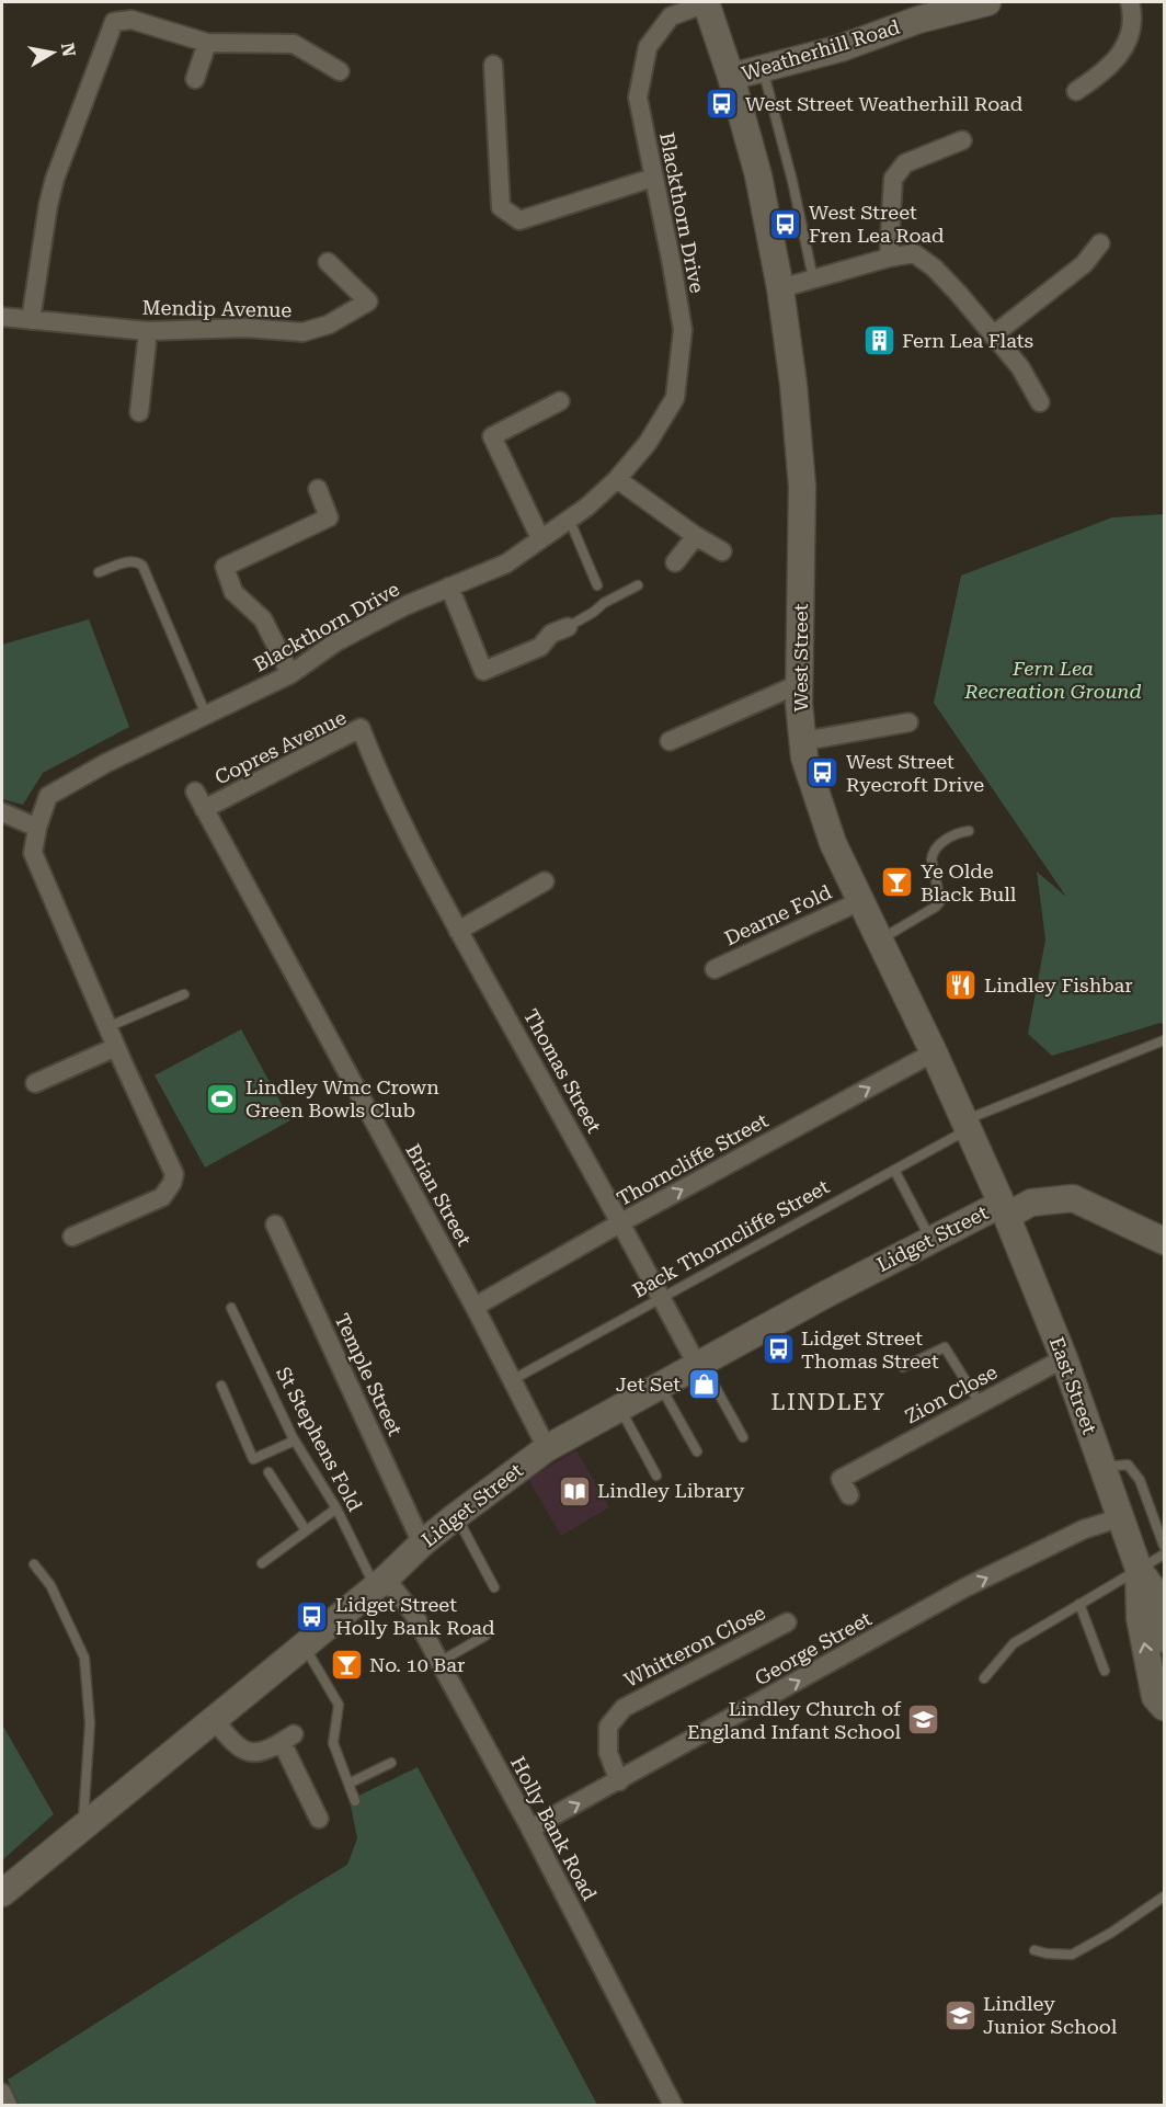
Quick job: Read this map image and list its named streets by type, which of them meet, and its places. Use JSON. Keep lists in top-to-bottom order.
{
  "streets": {
    "street": [
      "Weatherhill Road",
      "Blackthorn Drive",
      "Mendip Avenue",
      "West Street",
      "Copres Avenue",
      "Dearne Fold",
      "Thomas Street",
      "Thorncliffe Street",
      "Brian Street",
      "Lidget Street",
      "Temple Street",
      "East Street",
      "Zion Close",
      "Whitteron Close",
      "George Street",
      "Holly Bank Road"
    ],
    "lane": ["Back Thorncliffe Street", "St Stephens Fold"]
  },
  "crossings": [
    ["Weatherhill Road", "West Street"],
    ["Blackthorn Drive", "West Street"],
    ["West Street", "Dearne Fold"],
    ["West Street", "Thorncliffe Street"],
    ["West Street", "Back Thorncliffe Street"],
    ["West Street", "Lidget Street"],
    ["West Street", "East Street"],
    ["Copres Avenue", "Thomas Street"],
    ["Copres Avenue", "Brian Street"],
    ["Thomas Street", "Thorncliffe Street"],
    ["Thomas Street", "Back Thorncliffe Street"],
    ["Thomas Street", "Lidget Street"],
    ["Thorncliffe Street", "Brian Street"],
    ["Brian Street", "Back Thorncliffe Street"],
    ["Brian Street", "Lidget Street"],
    ["Lidget Street", "Temple Street"],
    ["Lidget Street", "East Street"],
    ["Lidget Street", "St Stephens Fold"],
    ["Lidget Street", "Holly Bank Road"],
    ["East Street", "Zion Close"],
    ["East Street", "George Street"],
    ["St Stephens Fold", "Holly Bank Road"],
    ["Whitteron Close", "George Street"],
    ["George Street", "Holly Bank Road"]
  ],
  "one_way": ["Thorncliffe Street", "George Street"],
  "districts": ["LINDLEY"],
  "parks": ["Fern Lea Recreation Ground"],
  "places": {
    "bus stop": [
      "West Street Weatherhill Road",
      "West Street Fren Lea Road",
      "West Street Ryecroft Drive",
      "Lidget Street Thomas Street",
      "Lidget Street Holly Bank Road"
    ],
    "building": ["Fern Lea Flats"],
    "bar": ["Ye Olde Black Bull", "No. 10 Bar"],
    "restaurant": ["Lindley Fishbar"],
    "sports": ["Lindley Wmc Crown Green Bowls Club"],
    "shop": ["Jet Set"],
    "library": ["Lindley Library"],
    "school or university": ["Lindley Church of England Infant School", "Lindley Junior School"]
  },
  "north": "right"
}
